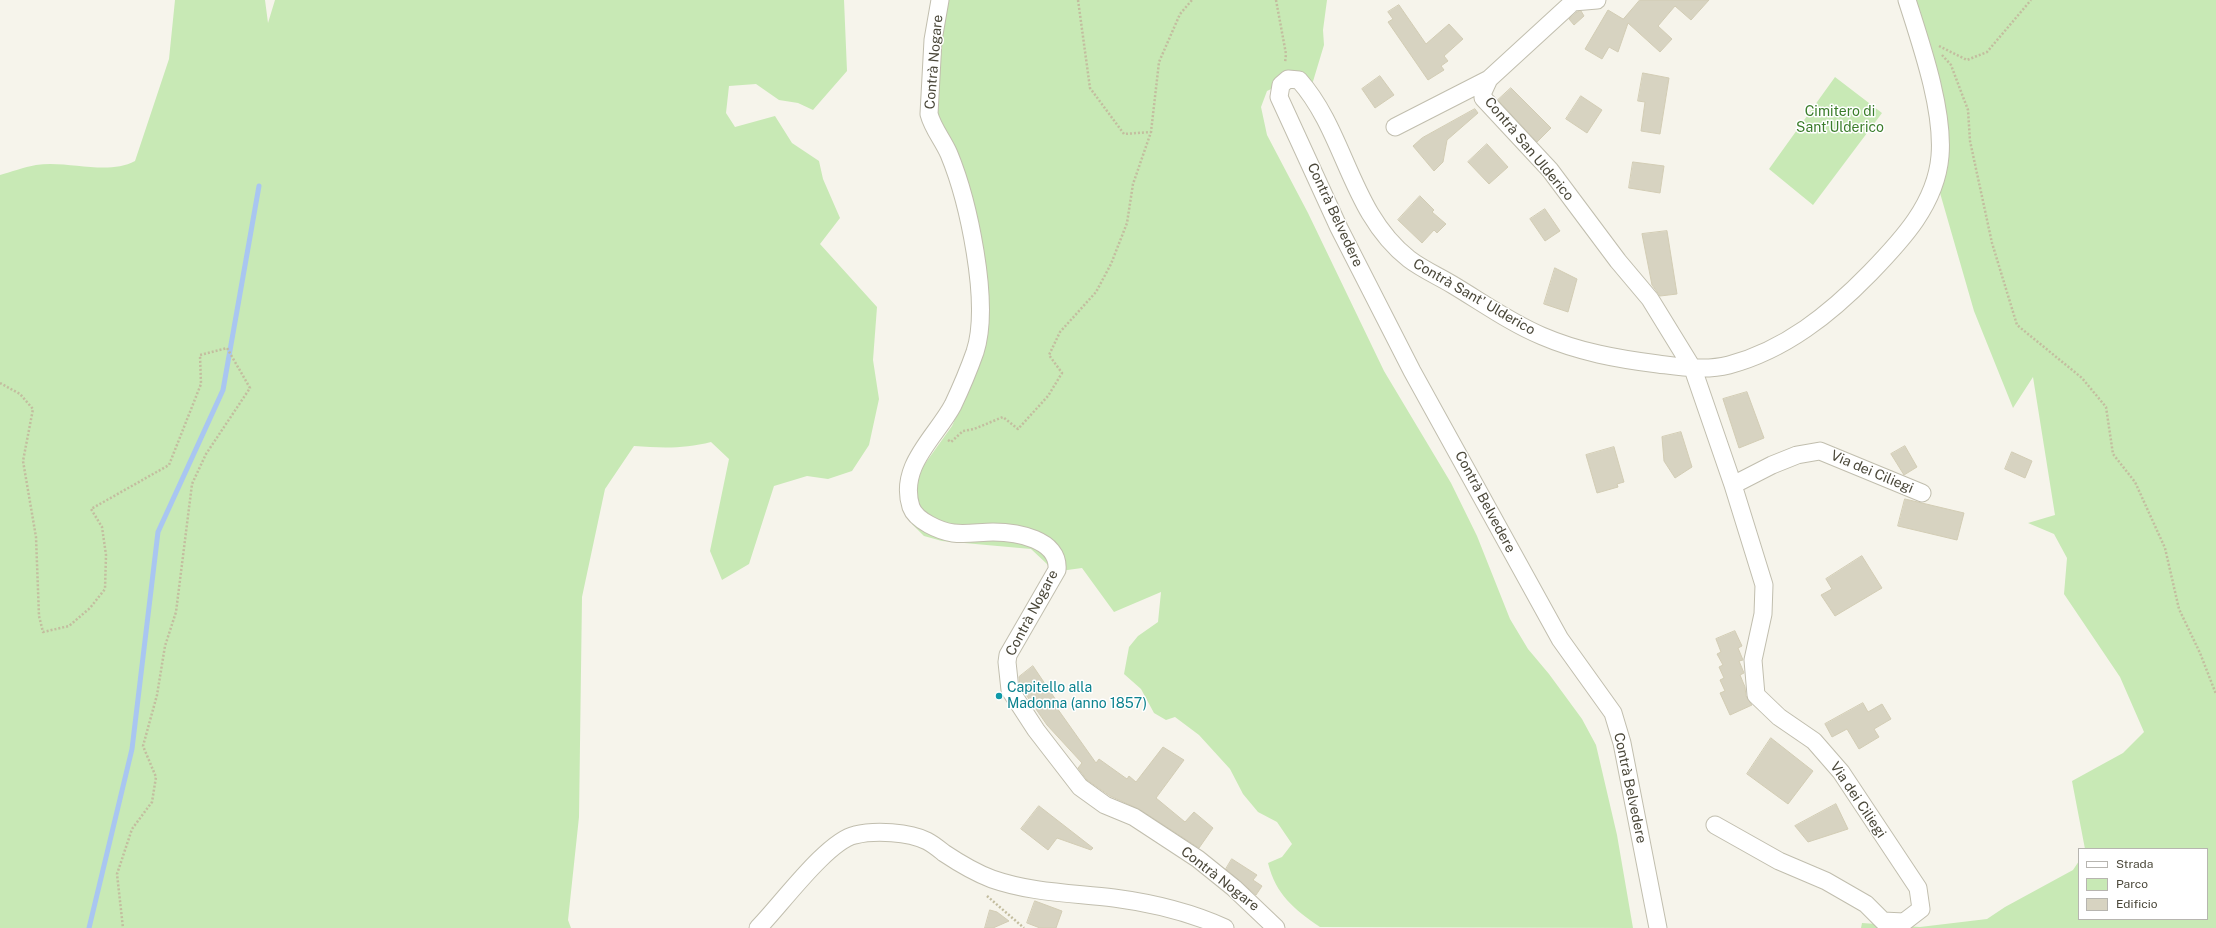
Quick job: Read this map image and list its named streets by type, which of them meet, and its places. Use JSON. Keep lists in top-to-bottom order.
{
  "streets": {
    "street": [
      "Contrà Nogare",
      "Contrà San Ulderico",
      "Contrà Belvedere",
      "Contrà Sant' Ulderico",
      "Via dei Ciliegi"
    ]
  },
  "crossings": [
    ["Contrà San Ulderico", "Contrà Sant' Ulderico"],
    ["Contrà San Ulderico", "Via dei Ciliegi"],
    ["Contrà Belvedere", "Contrà Sant' Ulderico"],
    ["Contrà Sant' Ulderico", "Via dei Ciliegi"]
  ],
  "parks": ["Cimitero di Sant'Ulderico"],
  "places": ["Capitello alla Madonna (anno 1857)"],
  "legend": ["Strada", "Parco", "Edificio"]
}
